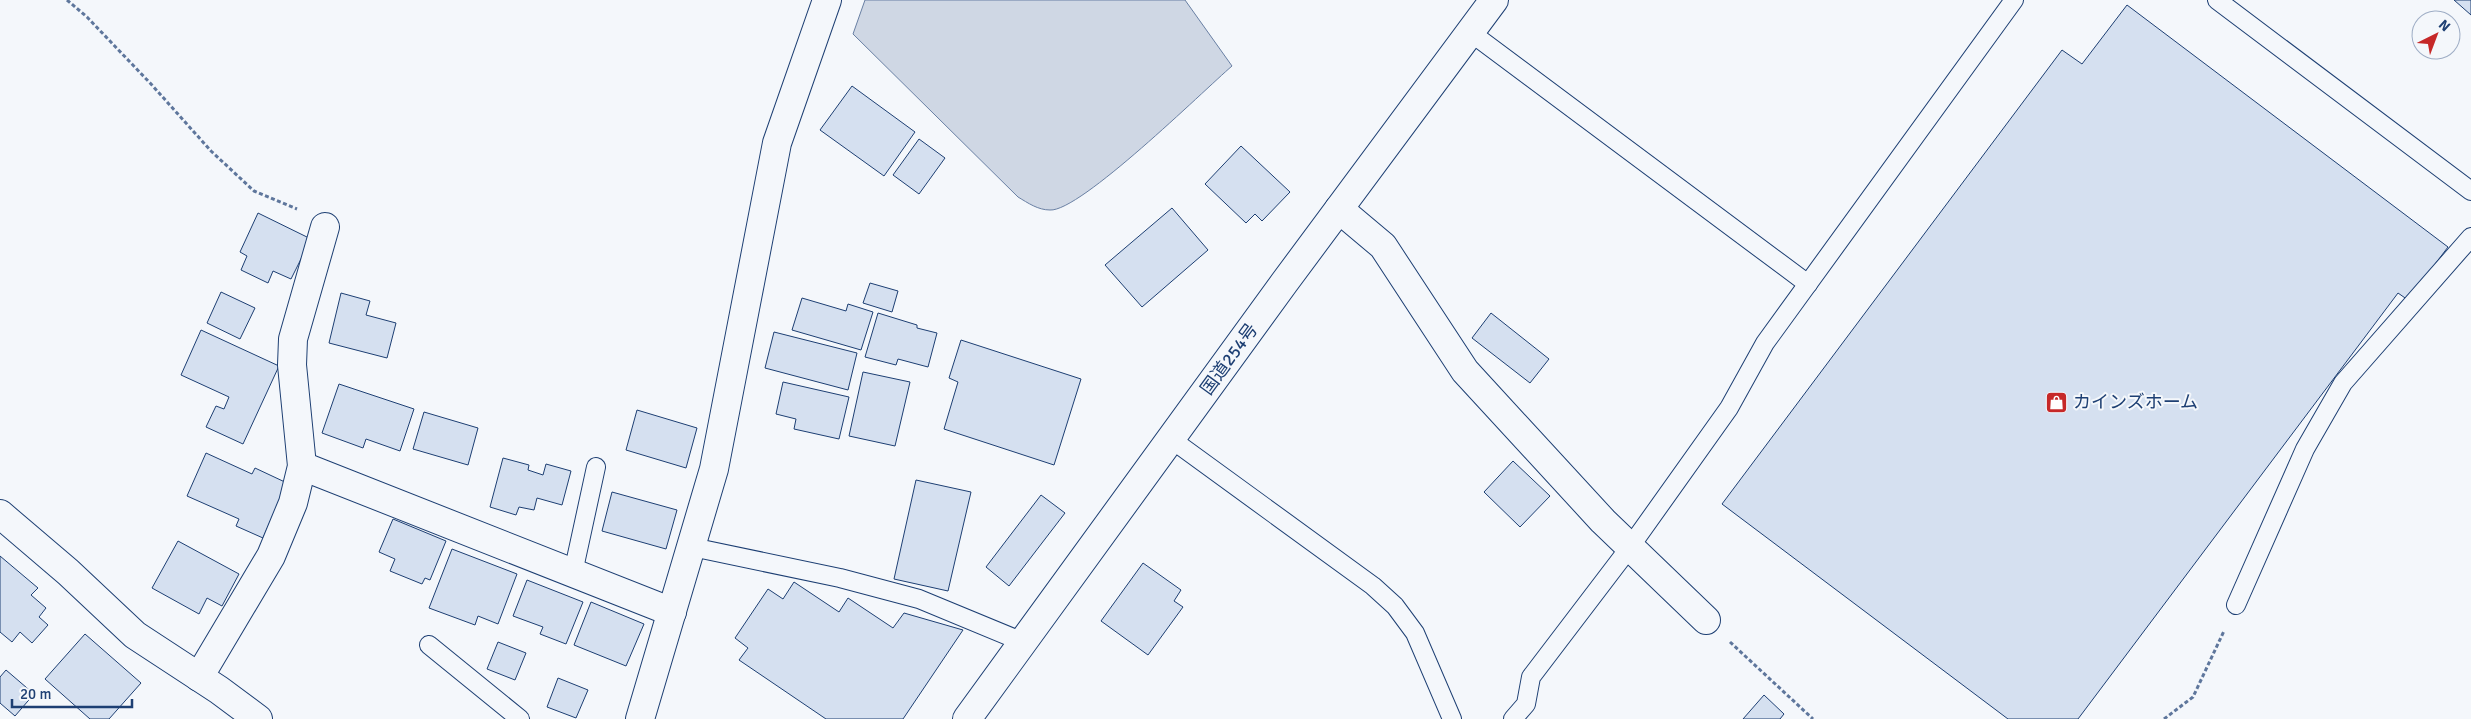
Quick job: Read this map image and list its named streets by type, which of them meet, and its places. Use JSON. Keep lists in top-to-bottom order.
{
  "streets": {
    "main road": ["国道254号"]
  },
  "places": {
    "shop": ["カインズホーム"]
  },
  "scale_bar": "20 m",
  "north": "top right"
}
